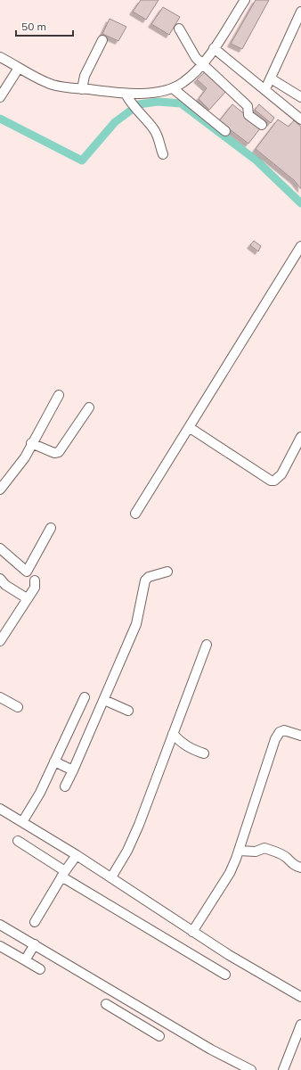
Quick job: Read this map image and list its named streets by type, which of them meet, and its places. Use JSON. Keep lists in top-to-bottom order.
{
  "scale_bar": "50 m"
}
